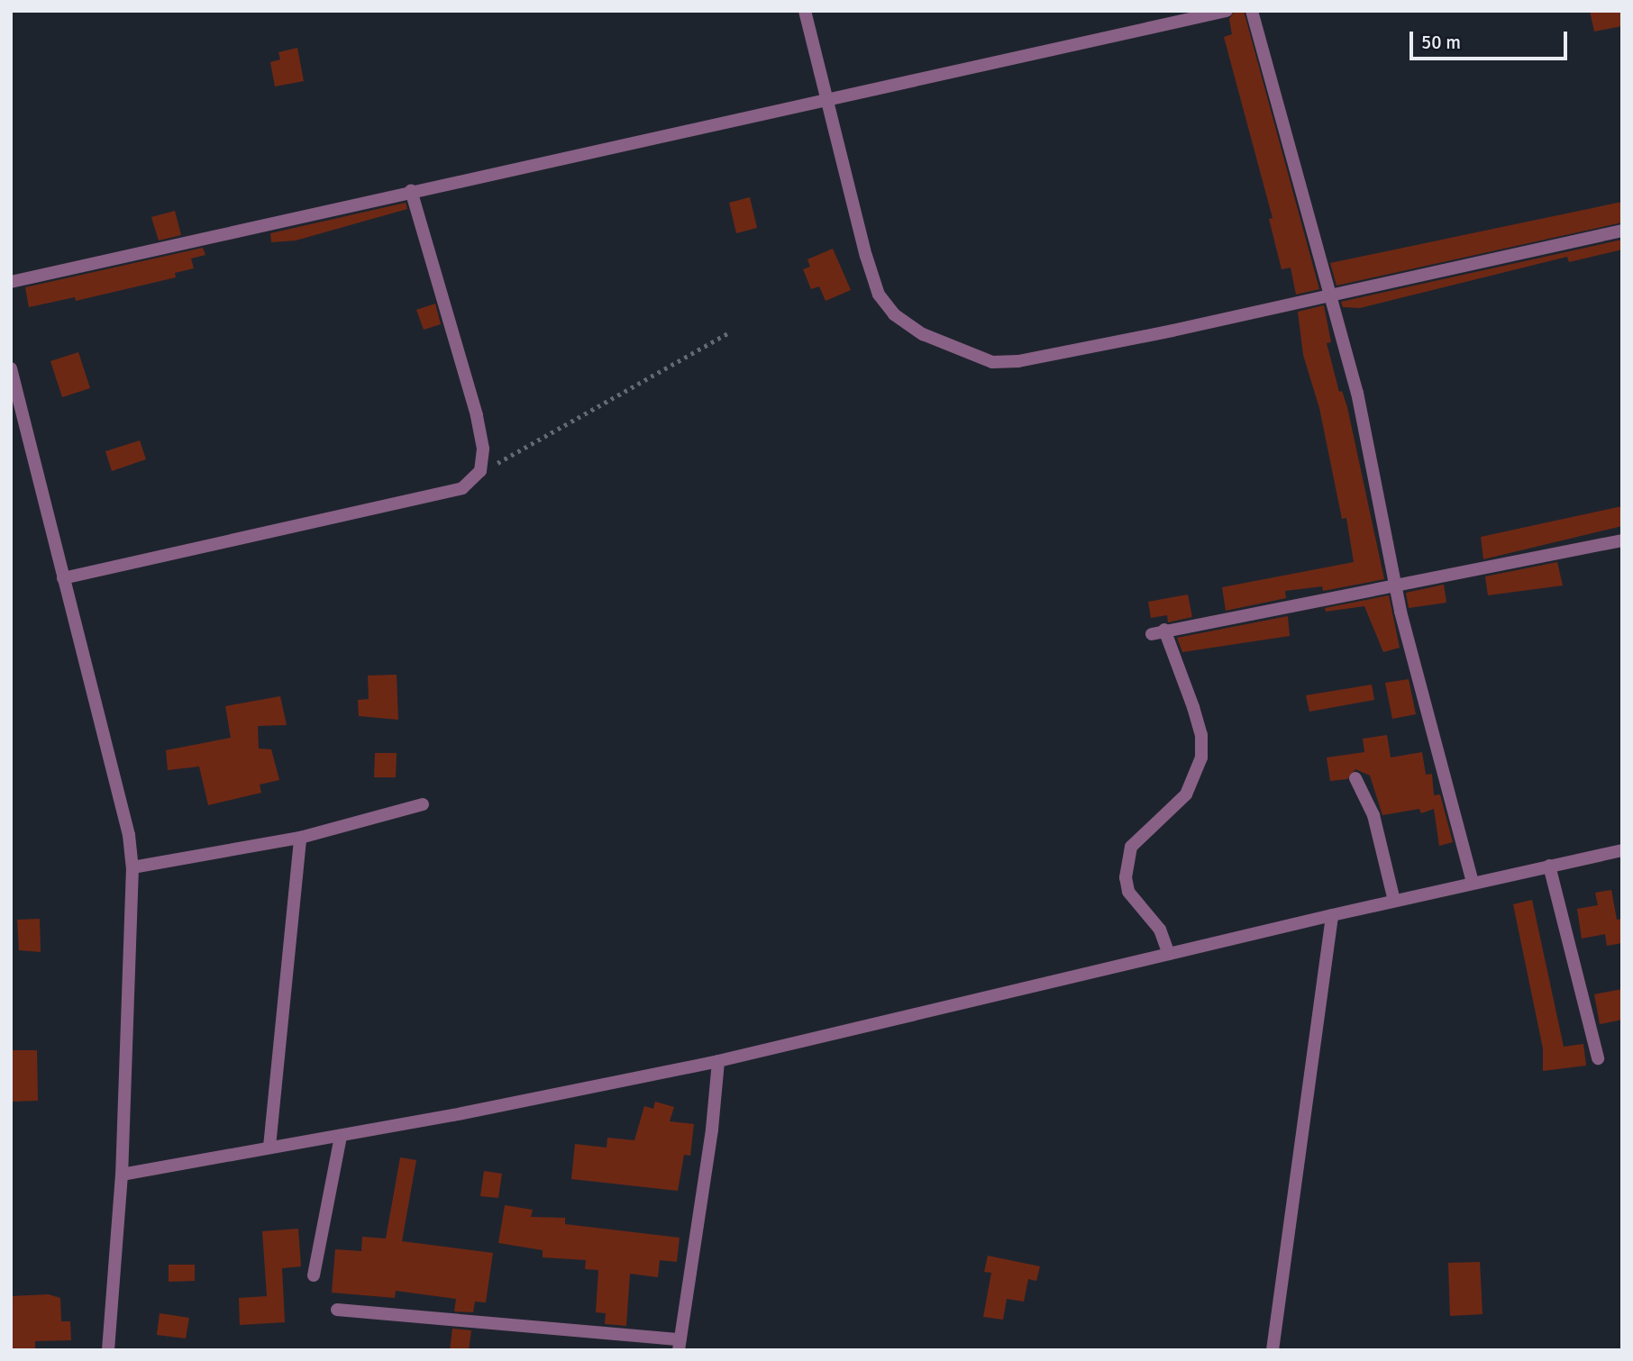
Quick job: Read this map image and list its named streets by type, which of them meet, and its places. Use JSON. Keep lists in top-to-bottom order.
{
  "scale_bar": "50 m"
}
